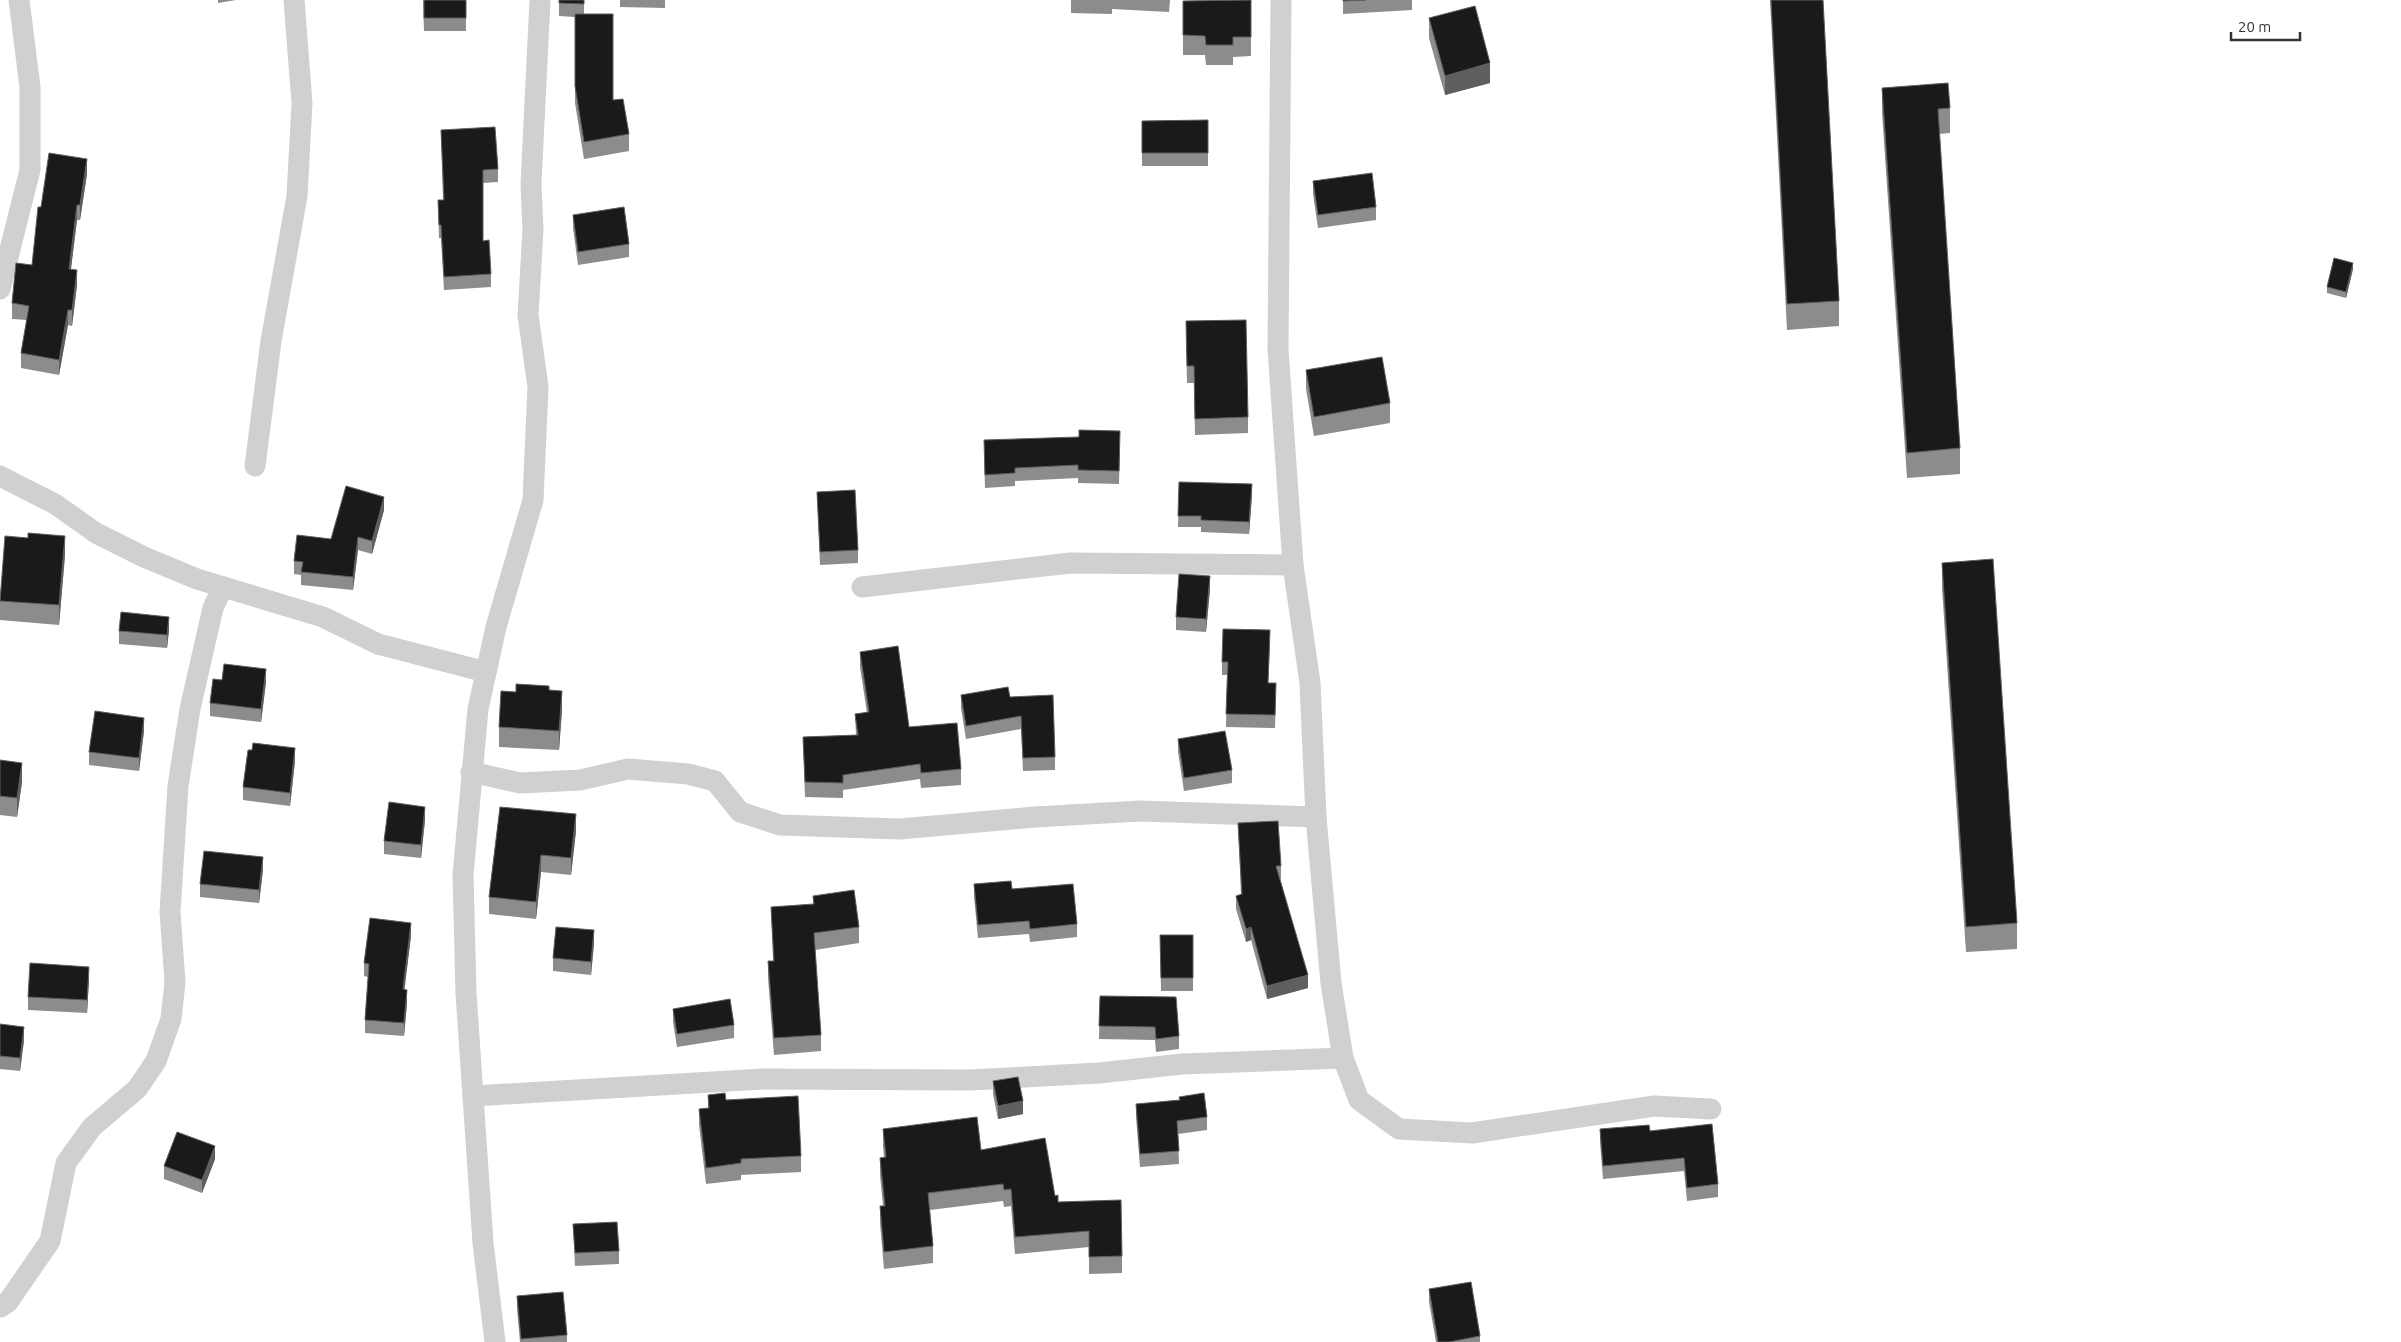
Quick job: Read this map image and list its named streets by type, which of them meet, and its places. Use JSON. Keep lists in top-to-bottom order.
{
  "scale_bar": "20 m"
}
